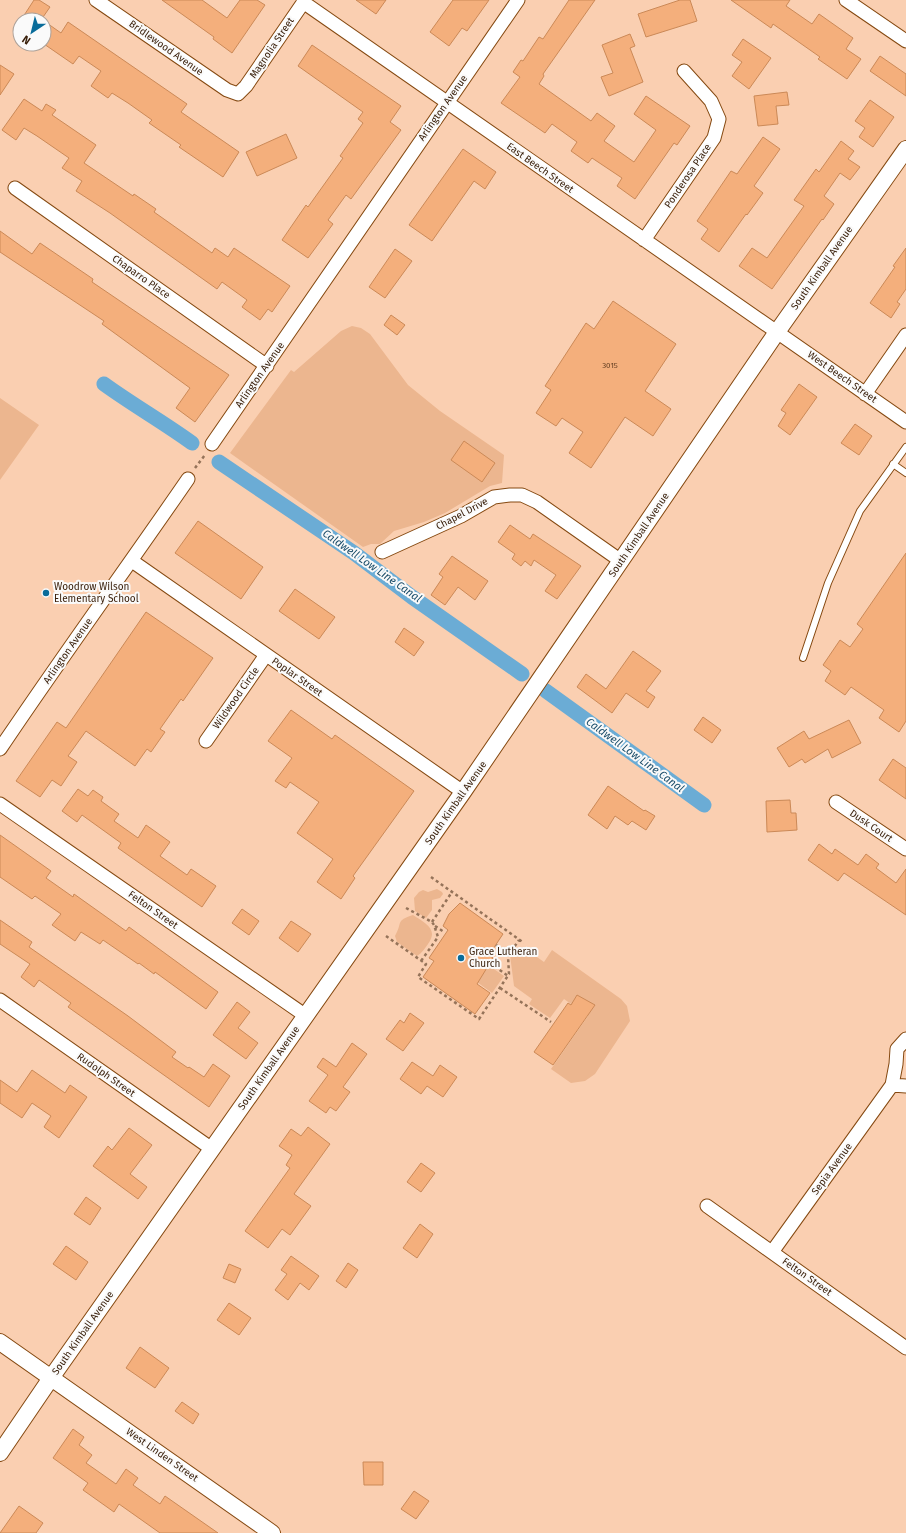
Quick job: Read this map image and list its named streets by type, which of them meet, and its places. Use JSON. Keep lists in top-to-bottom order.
{
  "streets": {
    "street": [
      "Bridlewood Avenue",
      "Magnolia Street",
      "Arlington Avenue",
      "East Beech Street",
      "Ponderosa Place",
      "South Kimball Avenue",
      "Chaparro Place",
      "West Beech Street",
      "Chapel Drive",
      "Poplar Street",
      "Wildwood Circle",
      "Dusk Court",
      "Felton Street",
      "Rudolph Street",
      "Sepia Avenue",
      "West Linden Street"
    ]
  },
  "crossings": [
    ["Bridlewood Avenue", "Magnolia Street"],
    ["Magnolia Street", "East Beech Street"],
    ["Arlington Avenue", "East Beech Street"],
    ["Arlington Avenue", "Chaparro Place"],
    ["Arlington Avenue", "Poplar Street"],
    ["East Beech Street", "Ponderosa Place"],
    ["East Beech Street", "South Kimball Avenue"],
    ["East Beech Street", "West Beech Street"],
    ["South Kimball Avenue", "West Beech Street"],
    ["South Kimball Avenue", "Chapel Drive"],
    ["South Kimball Avenue", "Poplar Street"],
    ["South Kimball Avenue", "Felton Street"],
    ["South Kimball Avenue", "Rudolph Street"],
    ["South Kimball Avenue", "West Linden Street"],
    ["Poplar Street", "Wildwood Circle"],
    ["Felton Street", "Sepia Avenue"]
  ],
  "water": ["Caldwell Low Line Canal"],
  "places": ["Woodrow Wilson Elementary School", "Grace Lutheran Church"],
  "house_numbers": ["3015"],
  "north": "bottom left"
}
